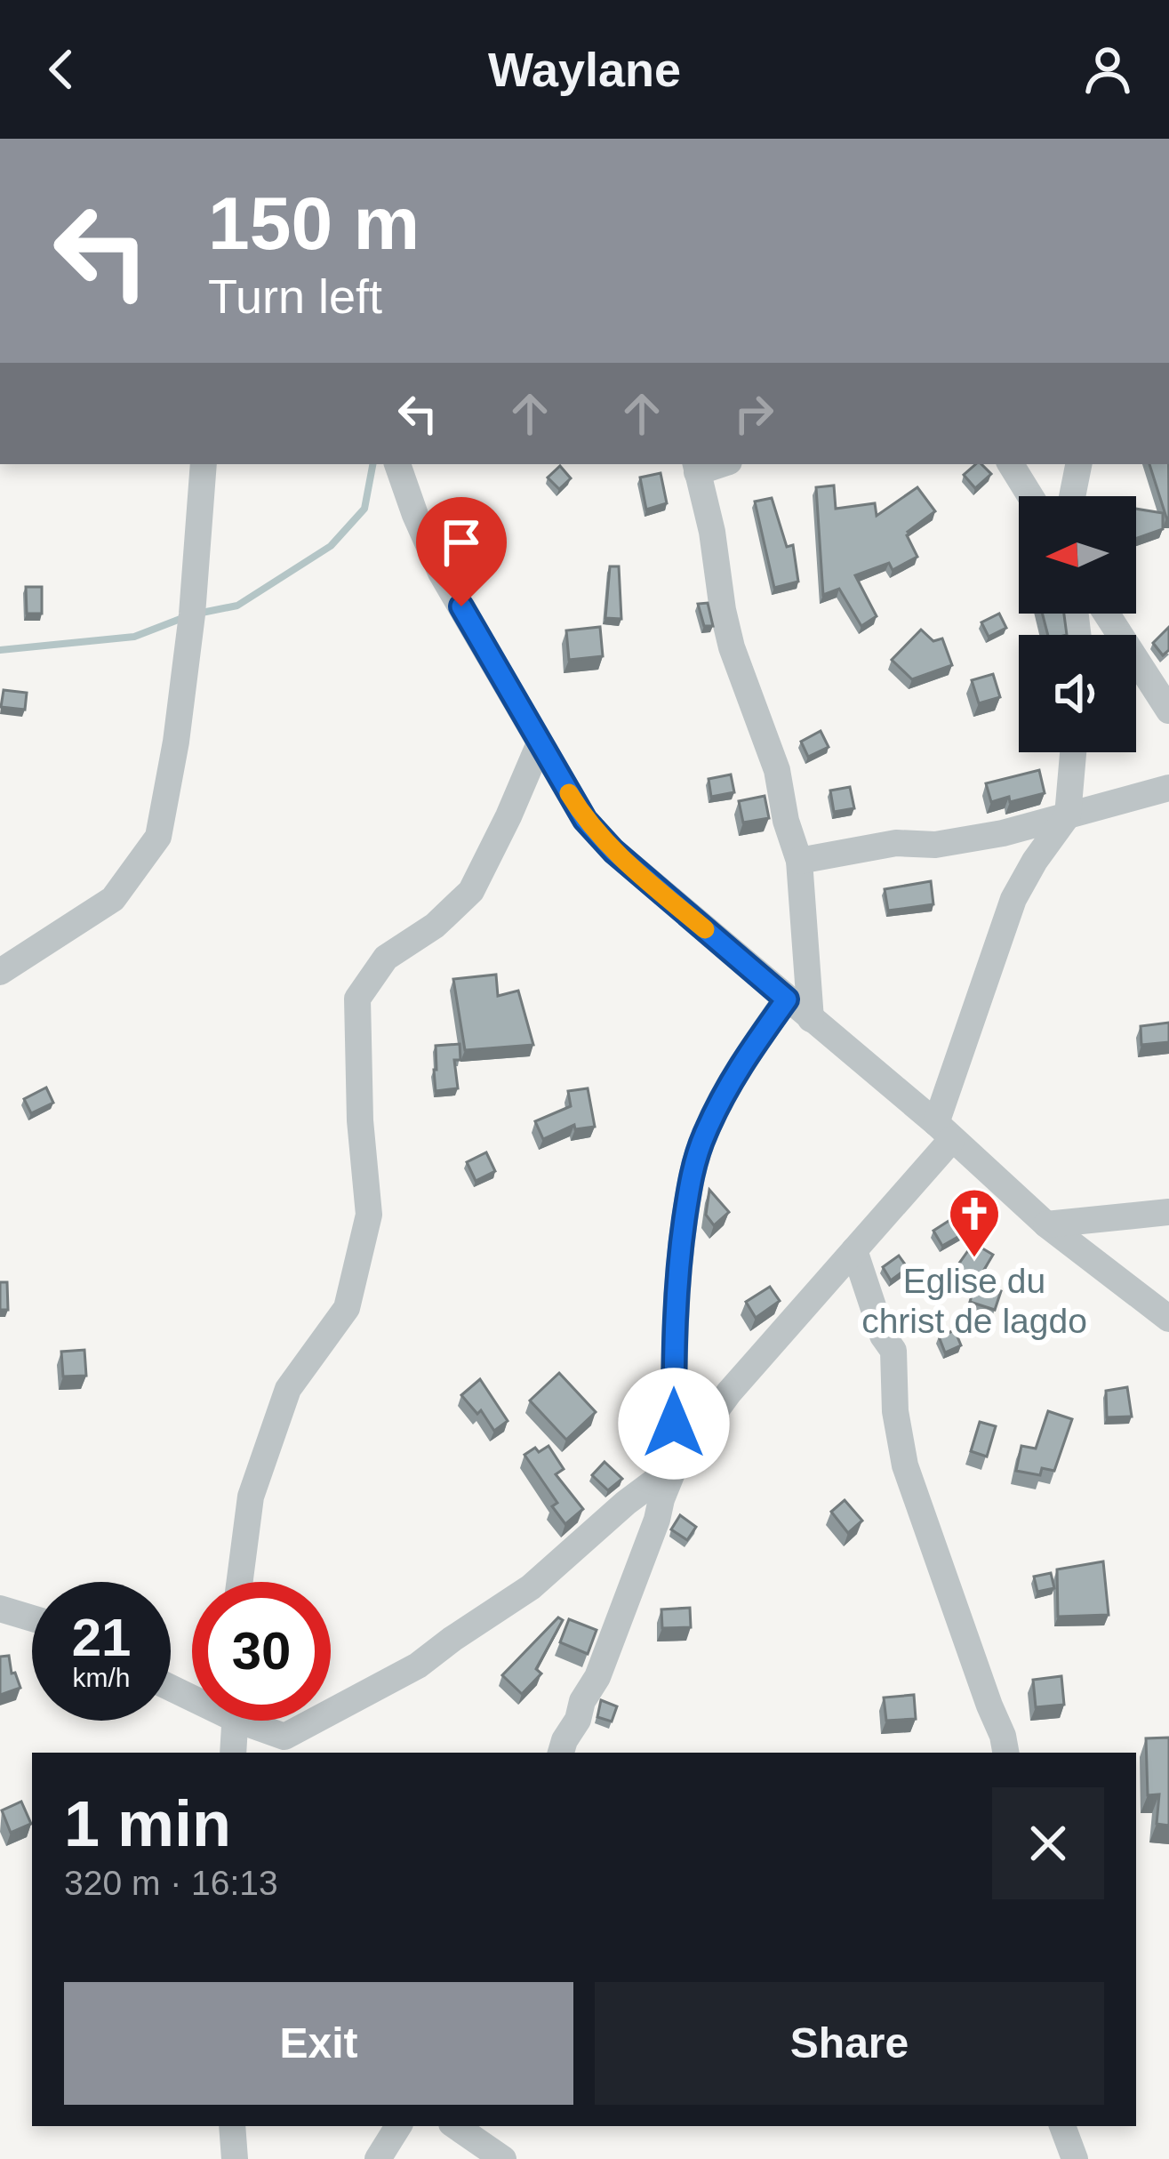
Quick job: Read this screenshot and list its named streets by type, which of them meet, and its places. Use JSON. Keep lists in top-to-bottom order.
{
  "places": {
    "church": ["Eglise du christ de lagdo"]
  },
  "north": "left",
  "page": {
    "header": "Waylane",
    "turn": ["150 m", "Turn left"],
    "speed": "21 km/h",
    "limit": "30",
    "heading": ["1 min", "320 m · 16:13"],
    "buttons": ["Exit", "Share"]
  }
}
